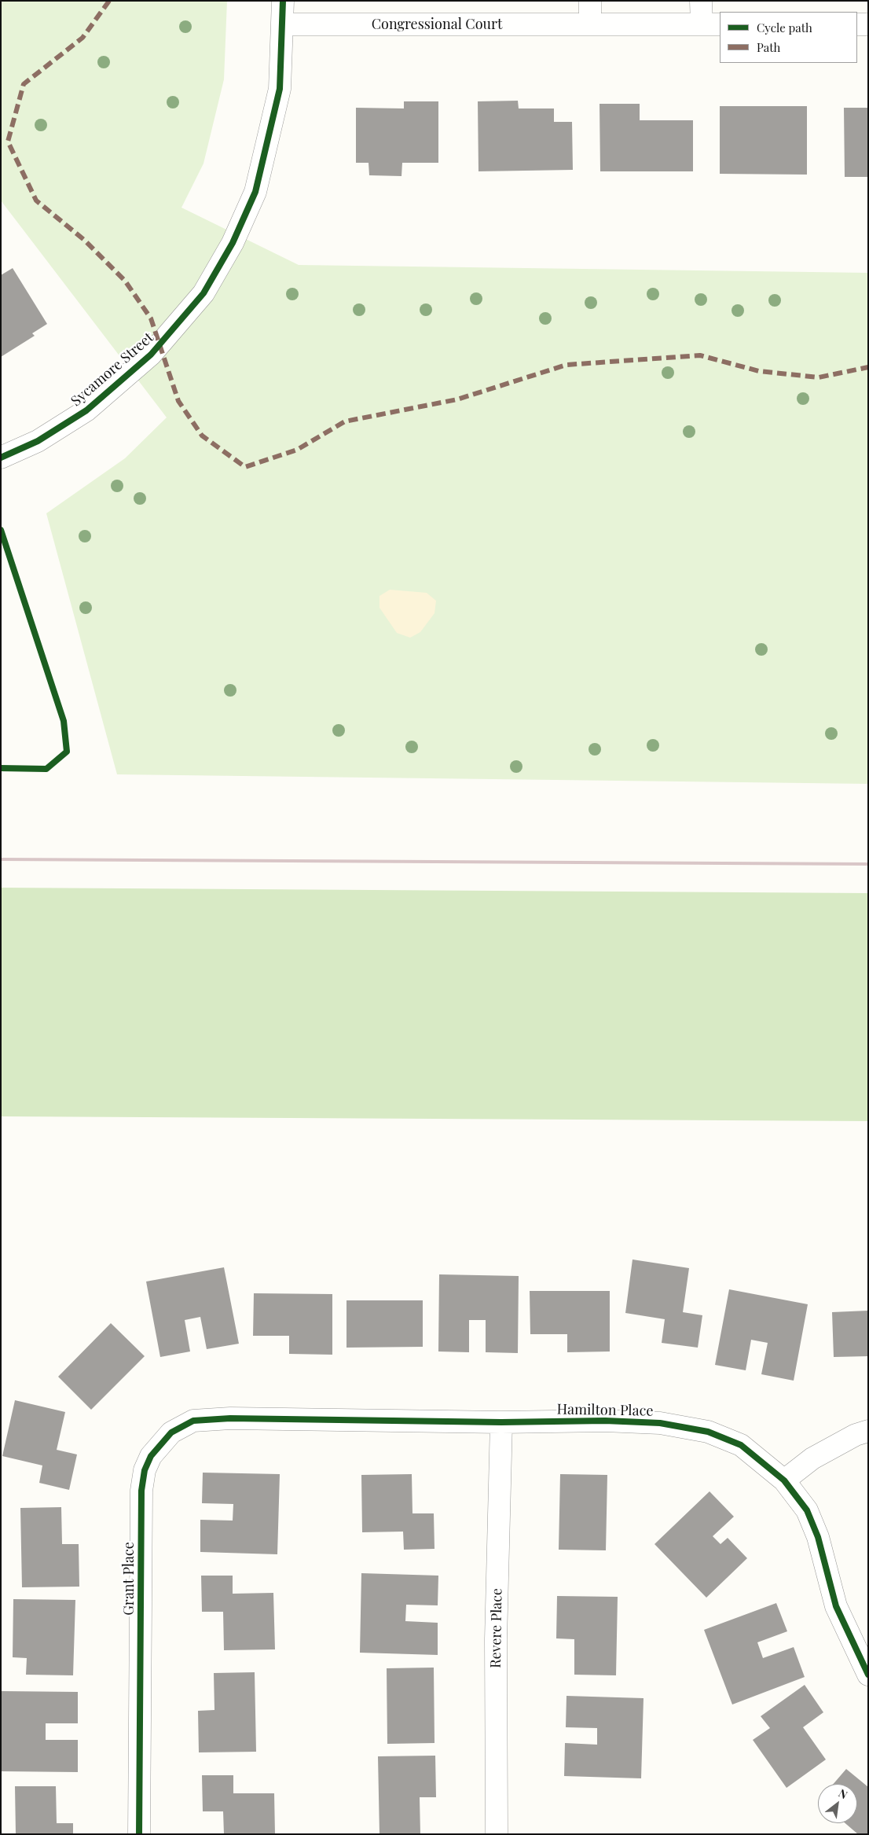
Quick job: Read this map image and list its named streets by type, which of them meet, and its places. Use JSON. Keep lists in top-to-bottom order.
{
  "streets": {
    "street": [
      "Congressional Court",
      "Sycamore Street",
      "Hamilton Place",
      "Grant Place",
      "Revere Place"
    ]
  },
  "crossings": [
    ["Congressional Court", "Sycamore Street"],
    ["Hamilton Place", "Grant Place"],
    ["Hamilton Place", "Revere Place"]
  ],
  "legend": ["Cycle path", "Path"],
  "north": "top right"
}
